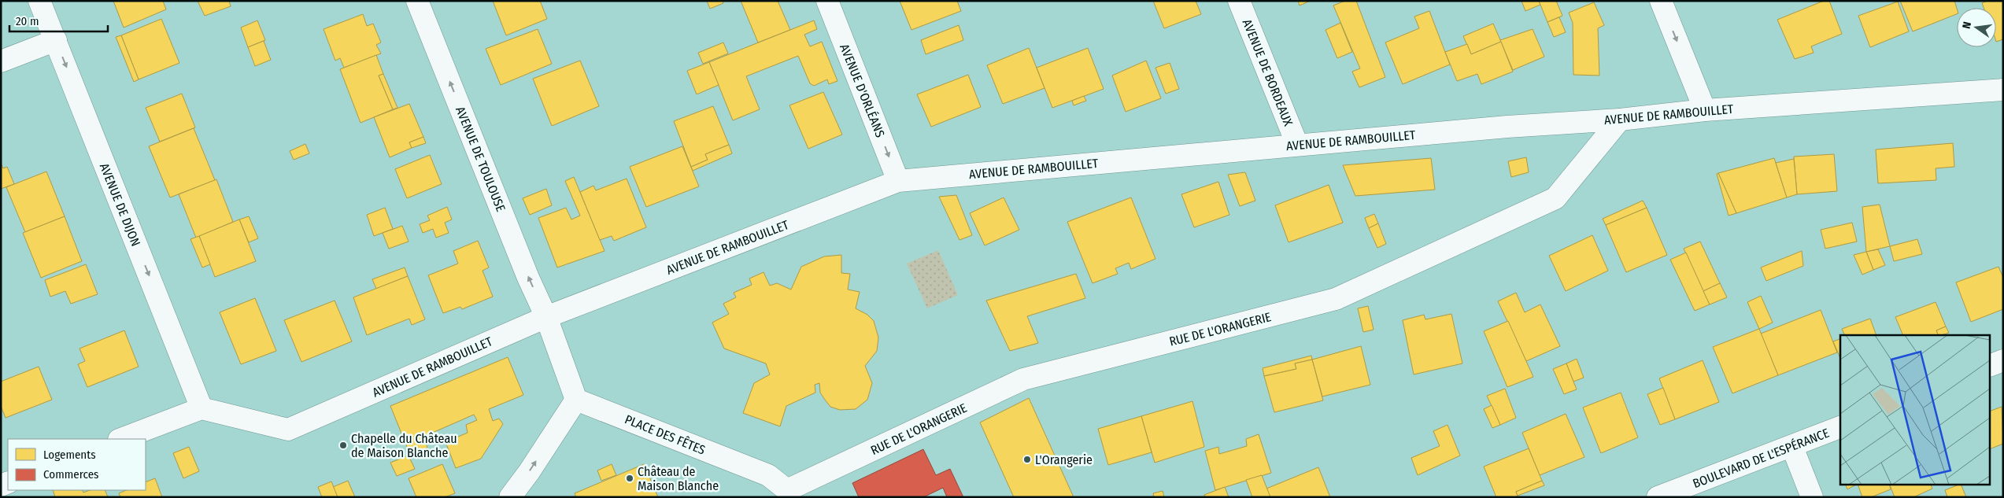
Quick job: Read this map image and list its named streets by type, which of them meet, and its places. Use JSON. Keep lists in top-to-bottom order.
{
  "streets": {
    "street": [
      "AVENUE DE BORDEAUX",
      "AVENUE D'ORLÉANS",
      "AVENUE DE RAMBOUILLET",
      "AVENUE DE TOULOUSE",
      "AVENUE DE DIJON",
      "RUE DE L'ORANGERIE",
      "PLACE DES FÊTES",
      "BOULEVARD DE L'ESPÉRANCE"
    ]
  },
  "crossings": [
    ["AVENUE DE BORDEAUX", "AVENUE DE RAMBOUILLET"],
    ["AVENUE D'ORLÉANS", "AVENUE DE RAMBOUILLET"],
    ["AVENUE DE RAMBOUILLET", "AVENUE DE TOULOUSE"],
    ["AVENUE DE RAMBOUILLET", "AVENUE DE DIJON"],
    ["AVENUE DE RAMBOUILLET", "RUE DE L'ORANGERIE"],
    ["RUE DE L'ORANGERIE", "PLACE DES FÊTES"]
  ],
  "one_way": ["AVENUE D'ORLÉANS", "AVENUE DE TOULOUSE", "AVENUE DE DIJON"],
  "places": ["Chapelle du Château de Maison Blanche", "L'Orangerie", "Château de Maison Blanche"],
  "legend": ["Logements", "Commerces"],
  "scale_bar": "20 m",
  "north": "left"
}
